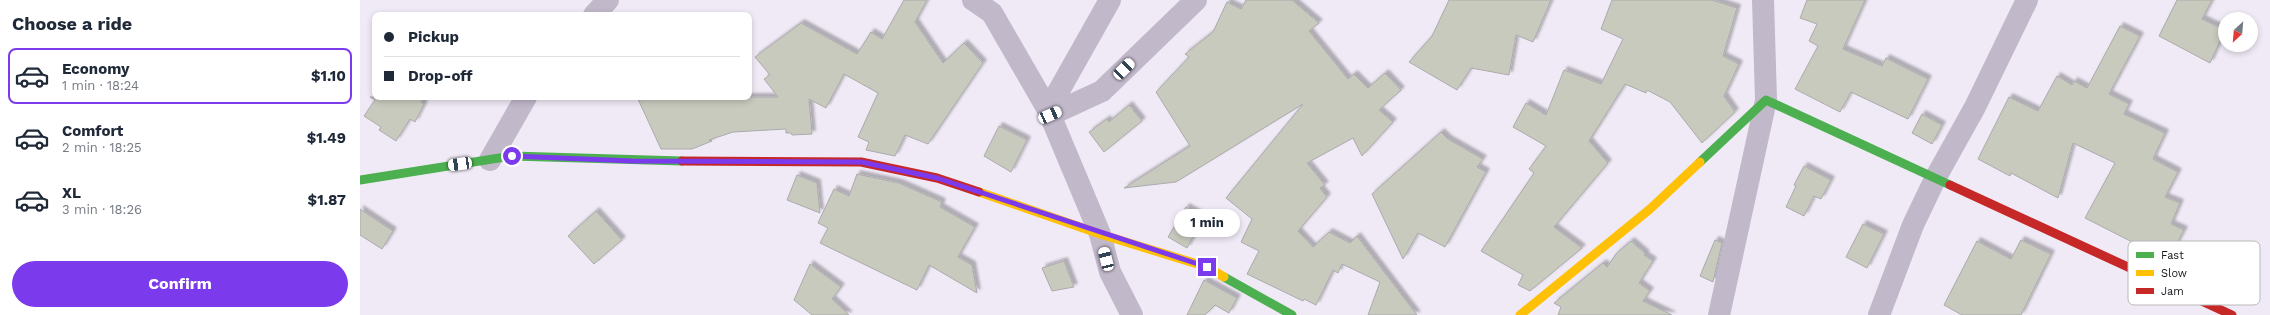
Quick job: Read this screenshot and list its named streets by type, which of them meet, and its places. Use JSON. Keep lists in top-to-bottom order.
{
  "legend": ["Fast", "Slow", "Jam"],
  "north": "bottom left",
  "page": {
    "heading": "Choose a ride",
    "banner": ["Pickup", "Drop-off"],
    "list": [
      {
        "name": "Economy",
        "note": "1 min · 18:24",
        "value": "$1.10"
      },
      {
        "name": "Comfort",
        "note": "2 min · 18:25",
        "value": "$1.49"
      },
      {
        "name": "XL",
        "note": "3 min · 18:26",
        "value": "$1.87"
      }
    ],
    "bubble": "1 min",
    "buttons": "Confirm"
  }
}
